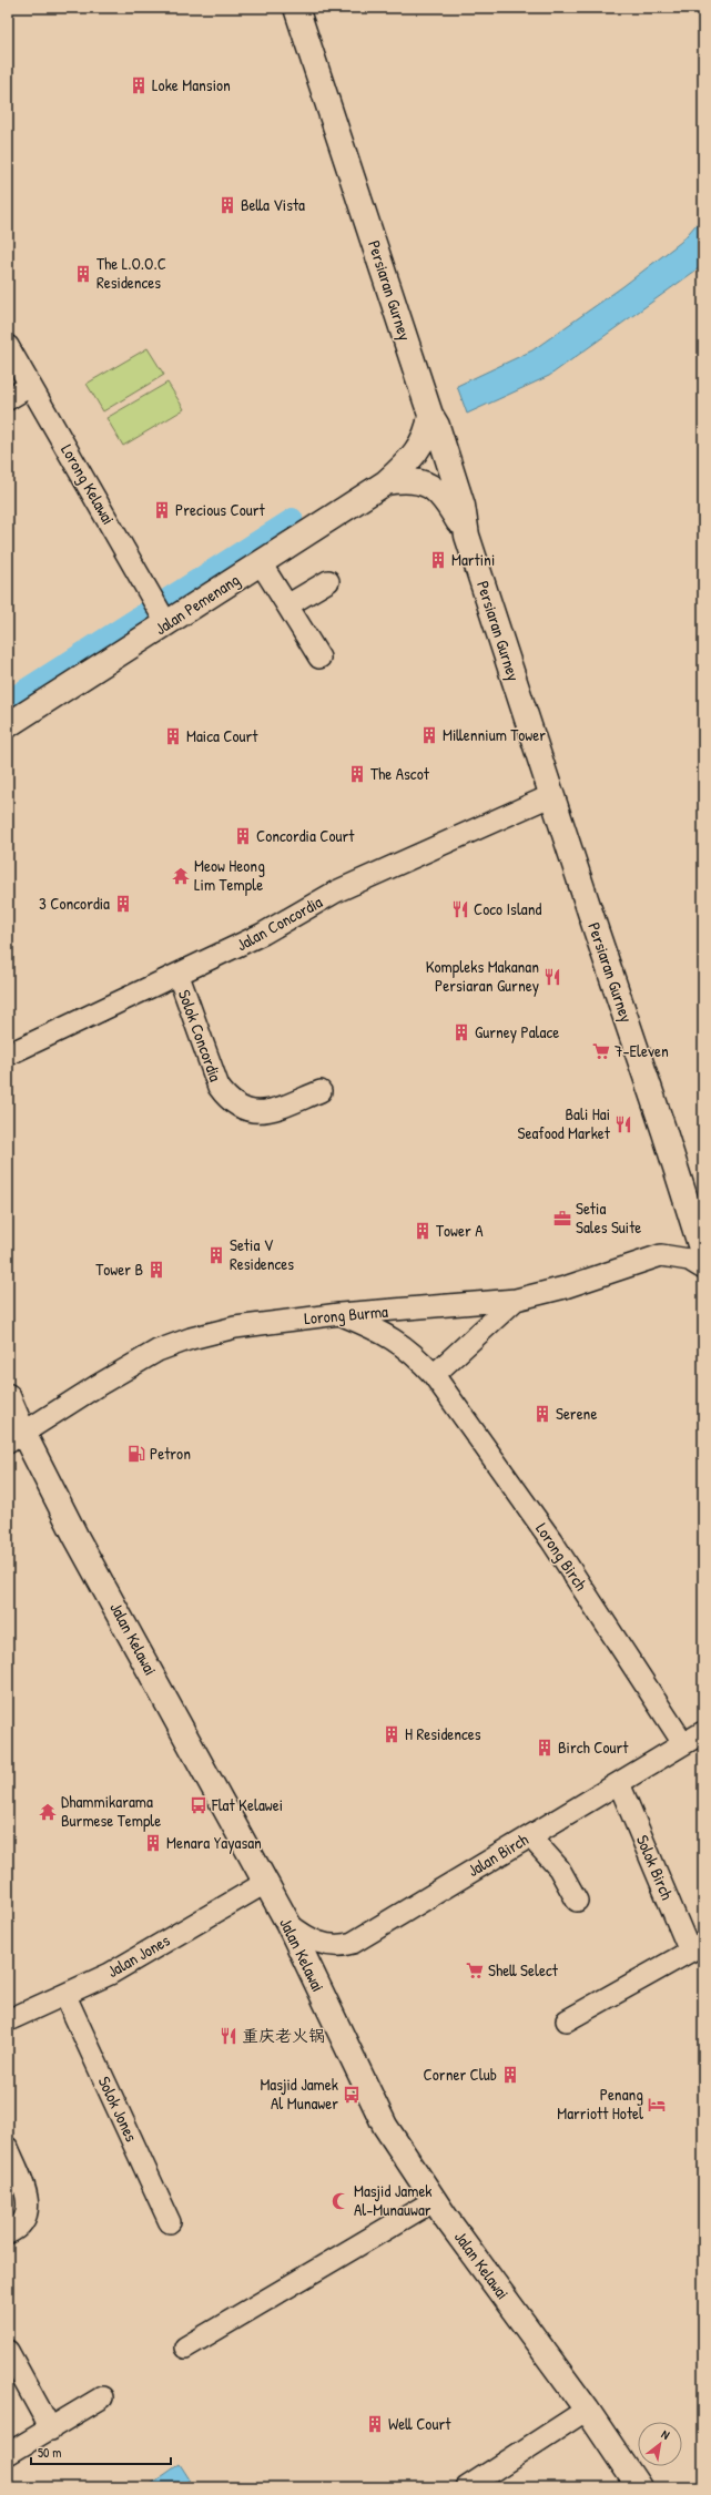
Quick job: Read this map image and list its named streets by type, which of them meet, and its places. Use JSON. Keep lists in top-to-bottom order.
{
  "streets": {
    "main road": ["Persiaran Gurney", "Jalan Pemenang", "Jalan Kelawai"],
    "street": [
      "Lorong Kelawai",
      "Jalan Concordia",
      "Solok Concordia",
      "Lorong Burma",
      "Lorong Birch",
      "Jalan Birch",
      "Solok Birch",
      "Jalan Jones",
      "Solok Jones"
    ]
  },
  "crossings": [
    ["Persiaran Gurney", "Jalan Pemenang"],
    ["Persiaran Gurney", "Jalan Concordia"],
    ["Lorong Kelawai", "Jalan Pemenang"],
    ["Jalan Concordia", "Solok Concordia"],
    ["Lorong Burma", "Lorong Birch"],
    ["Lorong Burma", "Jalan Kelawai"],
    ["Lorong Birch", "Jalan Birch"],
    ["Jalan Kelawai", "Jalan Birch"],
    ["Jalan Kelawai", "Jalan Jones"],
    ["Jalan Birch", "Solok Birch"],
    ["Jalan Jones", "Solok Jones"]
  ],
  "places": {
    "building": [
      "Loke Mansion",
      "Bella Vista",
      "The L.O.O.C Residences",
      "Precious Court",
      "Martini",
      "Millennium Tower",
      "Maica Court",
      "The Ascot",
      "Concordia Court",
      "3 Concordia",
      "Gurney Palace",
      "Tower A",
      "Setia V Residences",
      "Tower B",
      "Serene",
      "H Residences",
      "Birch Court",
      "Menara Yayasan",
      "Corner Club",
      "Well Court"
    ],
    "temple": ["Meow Heong Lim Temple", "Dhammikarama Burmese Temple"],
    "restaurant": [
      "Coco Island",
      "Kompleks Makanan Persiaran Gurney",
      "Bali Hai Seafood Market",
      "重庆老火锅"
    ],
    "supermarket": ["7-Eleven", "Shell Select"],
    "office": ["Setia Sales Suite"],
    "fuel station": ["Petron"],
    "bus stop": ["Flat Kelawei", "Masjid Jamek Al Munawer"],
    "hotel": ["Penang Marriott Hotel"],
    "mosque": ["Masjid Jamek Al-Munauwar"]
  },
  "scale_bar": "50 m",
  "north": "top right"
}
